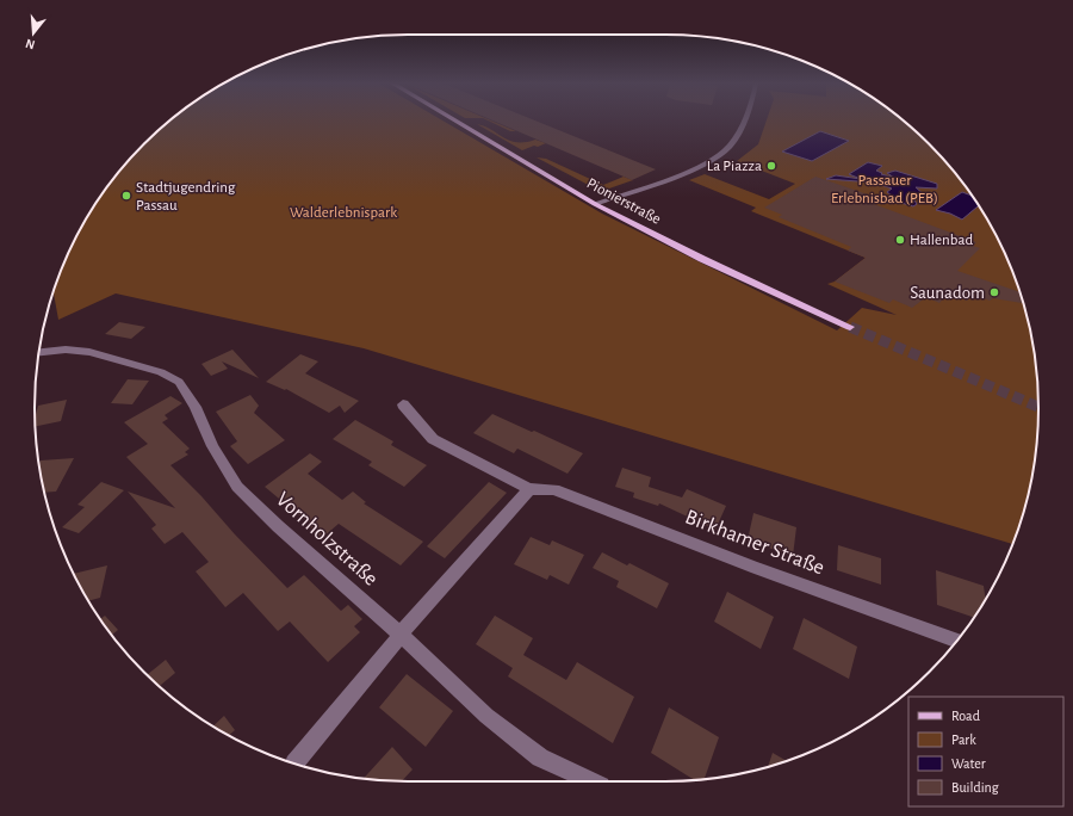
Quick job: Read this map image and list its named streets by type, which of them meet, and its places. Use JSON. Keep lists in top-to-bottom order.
{
  "streets": {
    "main road": ["Pionierstraße"],
    "street": ["Vornholzstraße", "Birkhamer Straße"]
  },
  "parks": ["Passauer Erlebnisbad (PEB)", "Walderlebnispark"],
  "places": [
    "La Piazza",
    "Stadtjugendring Passau",
    "Hallenbad",
    "Saunadom"
  ],
  "legend": [
    "Road",
    "Park",
    "Water",
    "Building"
  ],
  "north": "bottom"
}
